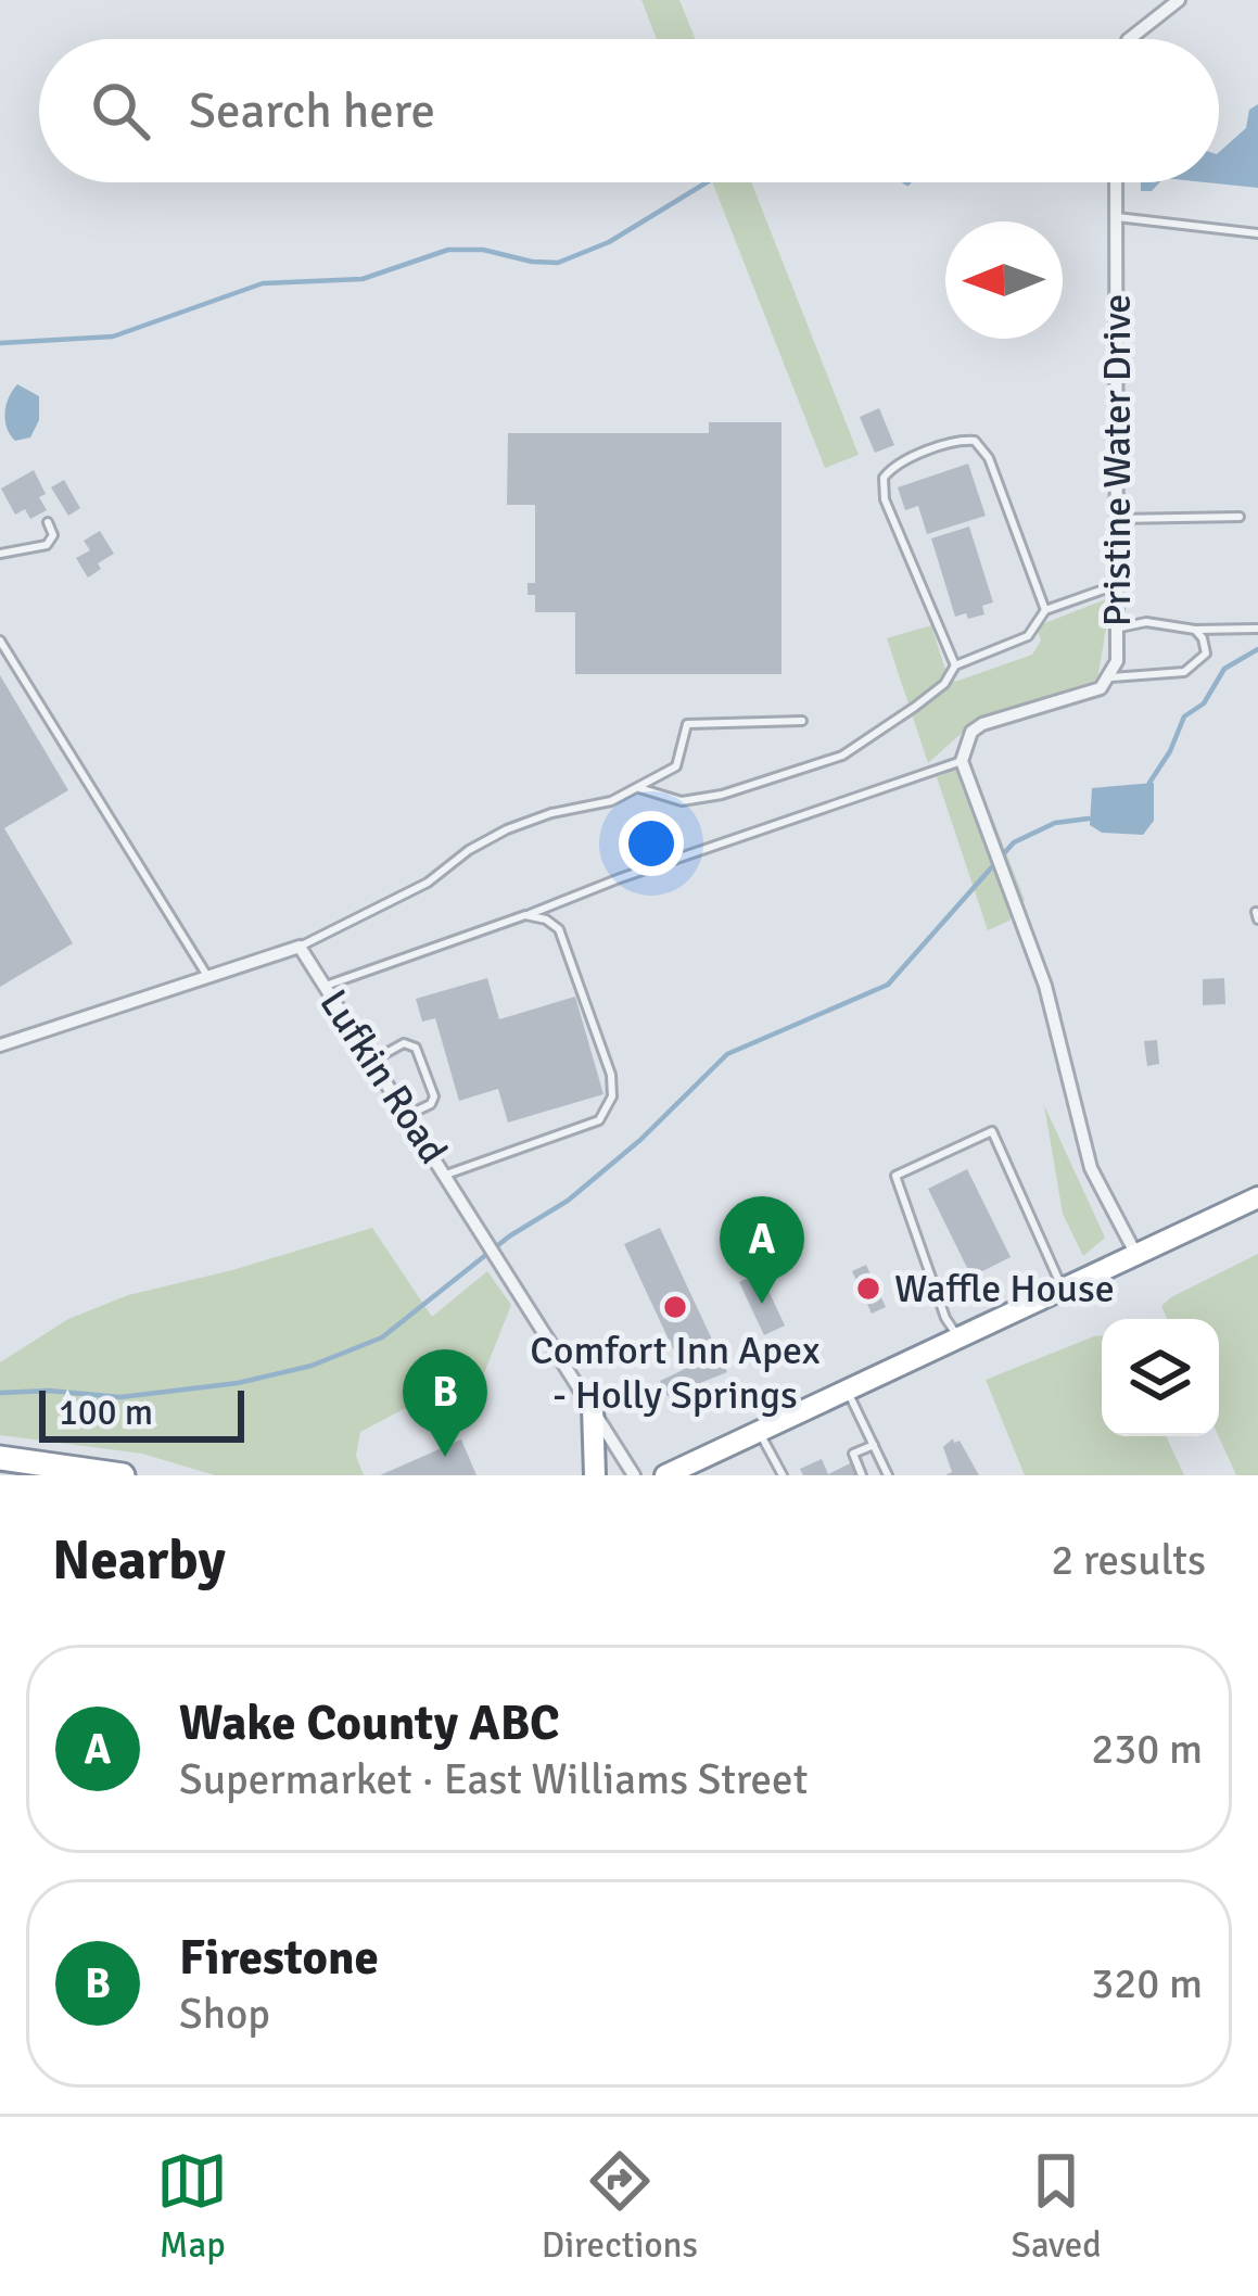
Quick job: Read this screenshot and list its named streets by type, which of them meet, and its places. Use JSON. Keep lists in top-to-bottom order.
{
  "streets": {
    "street": ["Pristine Water Drive", "Lufkin Road"]
  },
  "places": ["Waffle House", "Comfort Inn Apex - Holly Springs"],
  "scale_bar": "100 m",
  "north": "left",
  "page": {
    "search": "Search here",
    "pins": ["A", "B"],
    "scale": "100 m",
    "heading": ["Nearby", "2 results"],
    "list": [
      {
        "mark": "A",
        "name": "Wake County ABC",
        "note": "Supermarket · East Williams Street",
        "value": "230 m"
      },
      {
        "mark": "B",
        "name": "Firestone",
        "note": "Shop",
        "value": "320 m"
      }
    ],
    "nav": ["Map", "Directions", "Saved"]
  }
}
